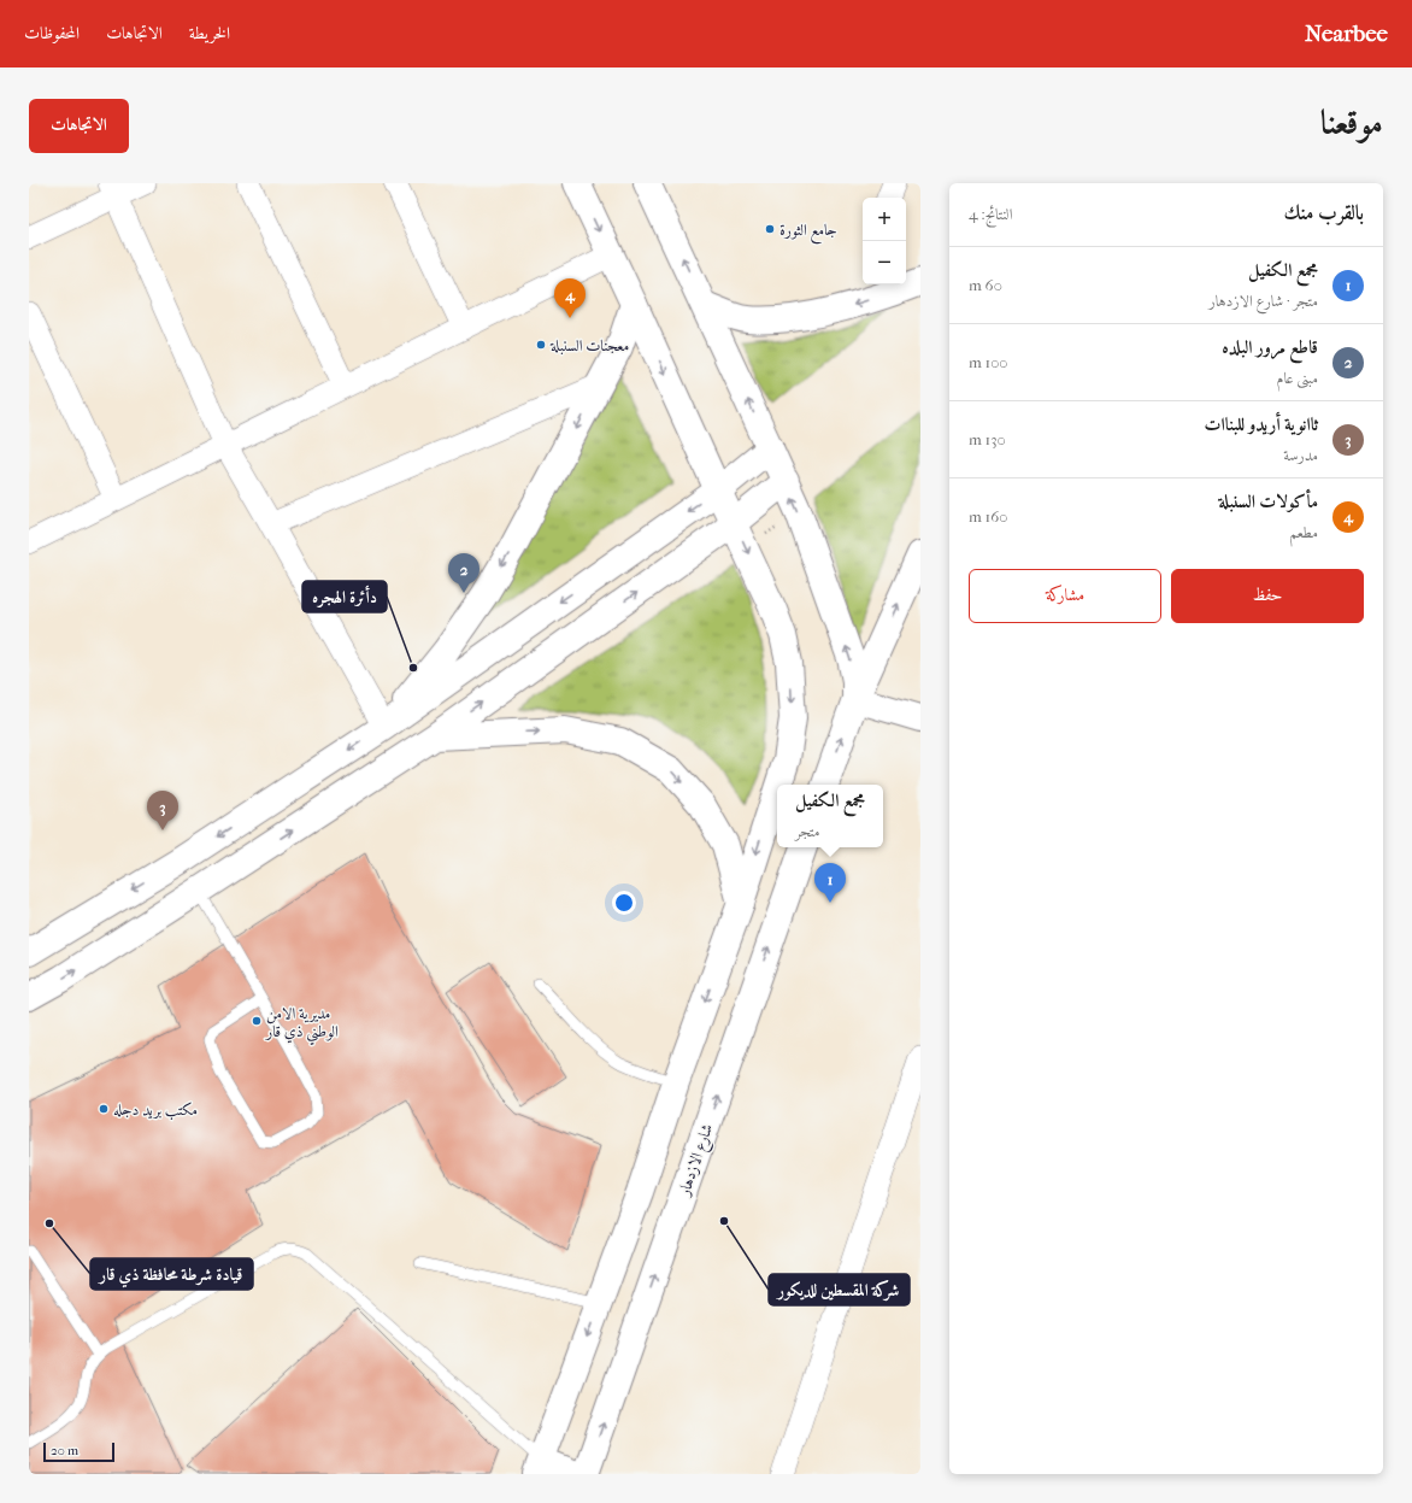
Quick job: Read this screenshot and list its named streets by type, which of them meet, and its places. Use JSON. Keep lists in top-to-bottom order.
{
  "streets": {
    "main road": ["شارع الازدهار"]
  },
  "places": [
    "جامع الثورة",
    "معجنات السنبلة",
    "دأئرة الهجره",
    "مديرية الامن الوطني ذي قار",
    "مكتب بريد دجله",
    "شركة المقسطين للديكور",
    "قيادة شرطة محافظة ذي قار"
  ],
  "scale_bar": "20 m",
  "page": {
    "header": "Nearbee",
    "nav": ["الخريطة", "الاتجاهات", "المحفوظات"],
    "title": "موقعنا",
    "buttons": [
      "الاتجاهات",
      ["حفظ", "مشاركة"]
    ],
    "heading": ["بالقرب منك", "النتائج: 4"],
    "map_buttons": ["+", "−"],
    "list": [
      {
        "mark": "1",
        "name": "مجمع الكفيل",
        "note": "متجر · شارع الازدهار",
        "value": "60 m"
      },
      {
        "mark": "2",
        "name": "قاطع مرور البلده",
        "note": "مبنى عام",
        "value": "100 m"
      },
      {
        "mark": "3",
        "name": "ثاانوية أريدو للبناات",
        "note": "مدرسة",
        "value": "130 m"
      },
      {
        "mark": "4",
        "name": "مأكولات السنبلة",
        "note": "مطعم",
        "value": "160 m"
      }
    ],
    "pins": [
      "4",
      "2",
      "3",
      "1"
    ],
    "popup": ["مجمع الكفيل", "متجر"],
    "scale": "20 m"
  }
}
